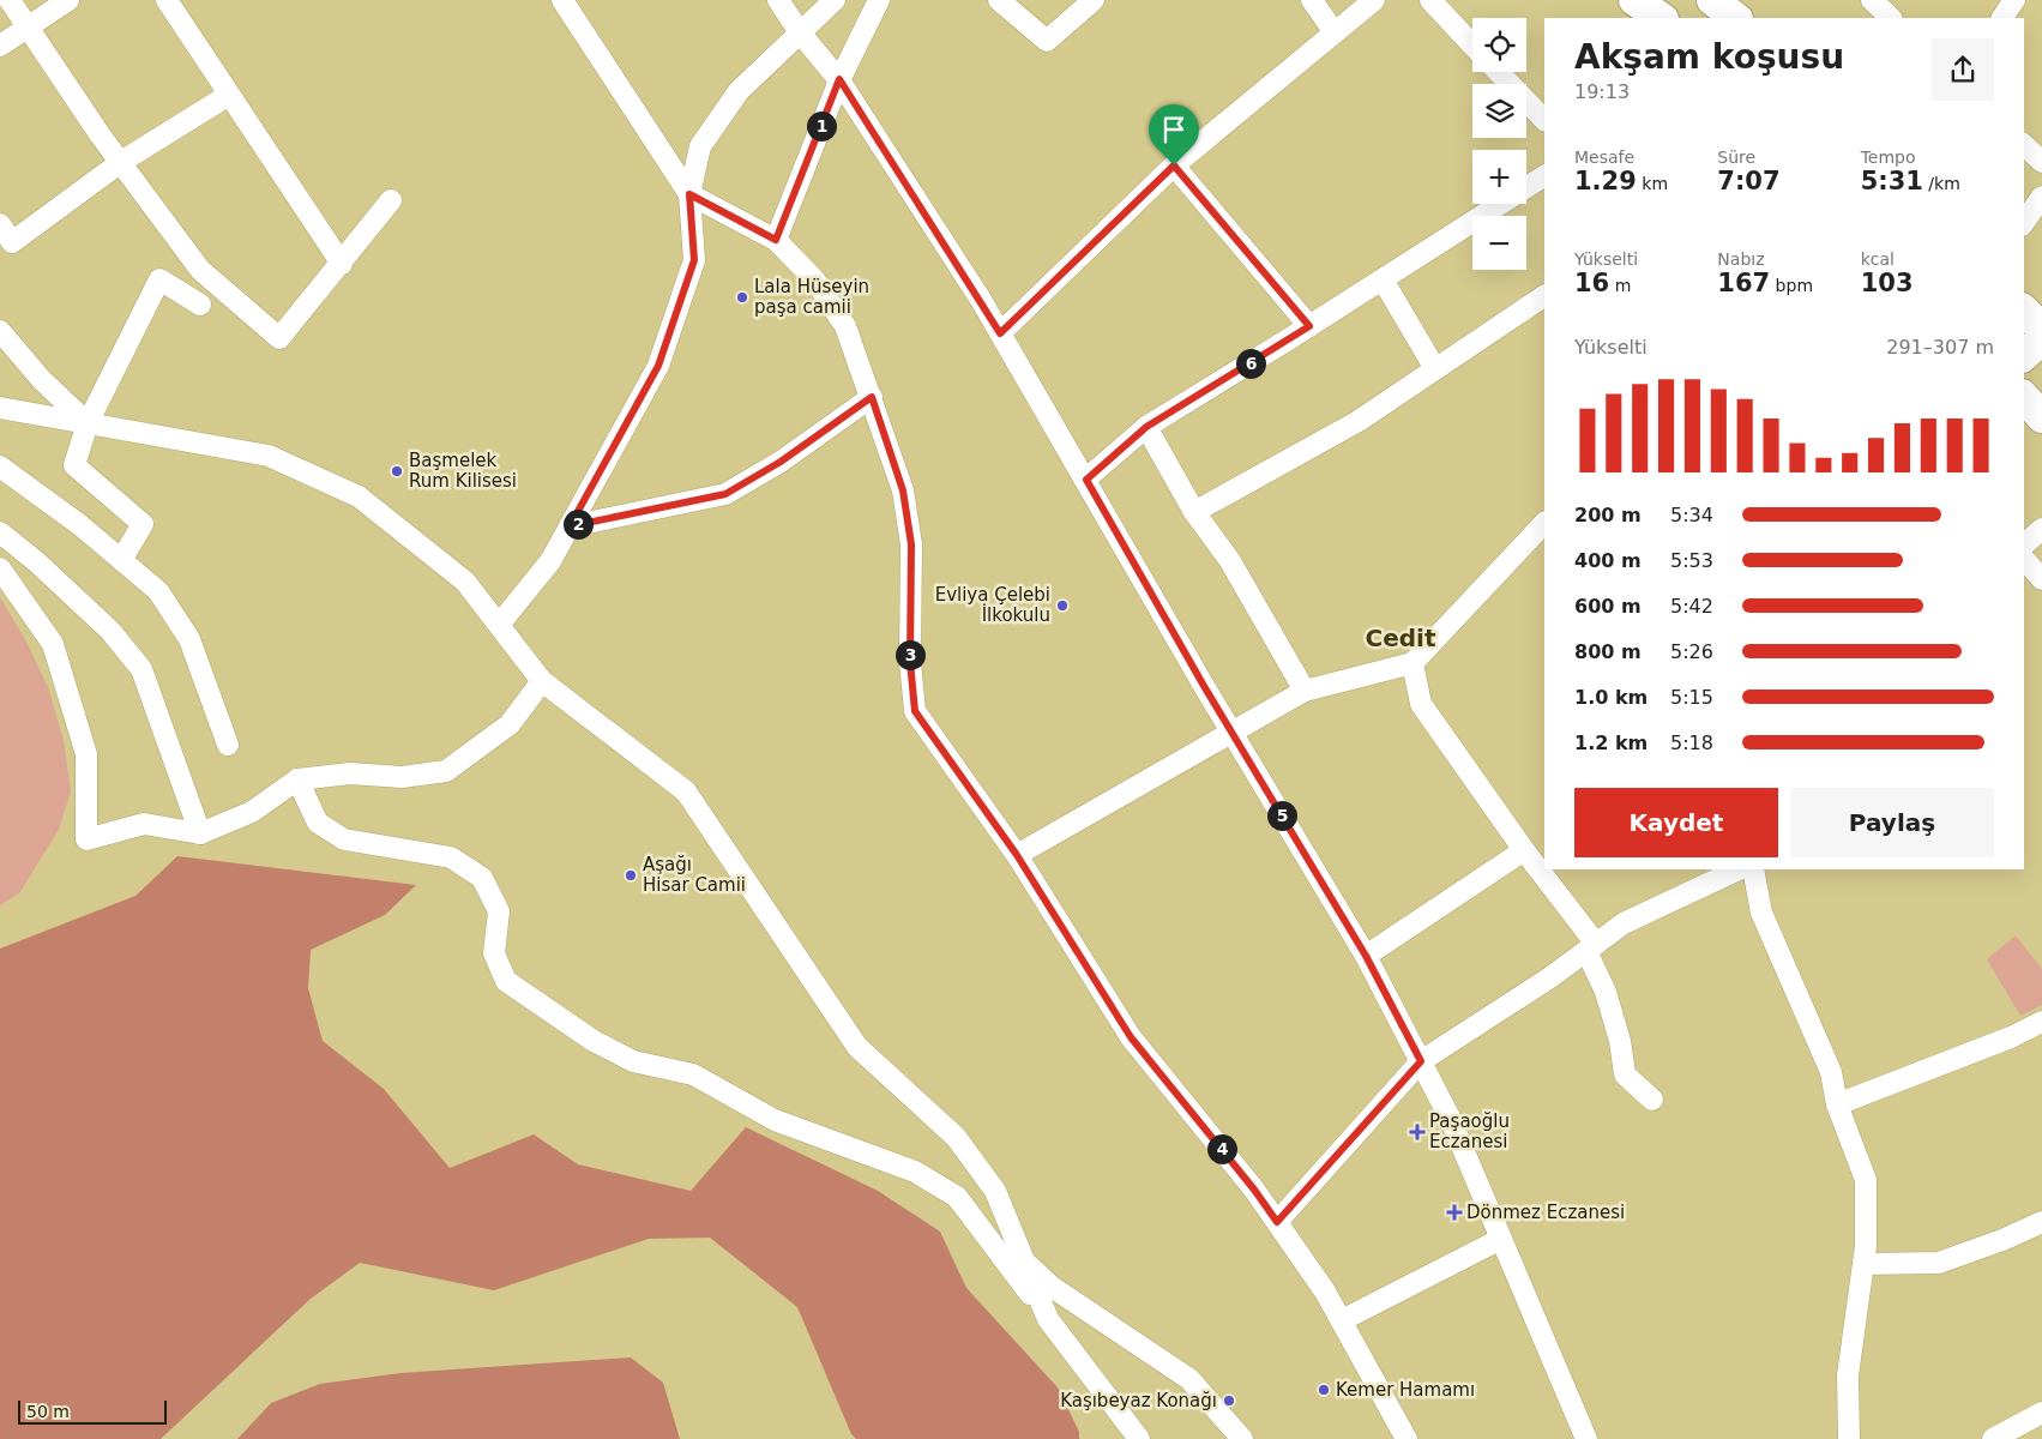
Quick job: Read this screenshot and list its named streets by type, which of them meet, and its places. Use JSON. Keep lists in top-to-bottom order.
{
  "districts": ["Cedit"],
  "places": {
    "other": [
      "Lala Hüseyin paşa camii",
      "Başmelek Rum Kilisesi",
      "Evliya Çelebi İlkokulu",
      "Aşağı Hisar Camii",
      "Kemer Hamamı",
      "Kaşıbeyaz Konağı"
    ],
    "health": ["Paşaoğlu Eczanesi", "Dönmez Eczanesi"]
  },
  "scale_bar": "50 m",
  "page": {
    "map_buttons": ["+", "−"],
    "heading": ["Akşam koşusu", "19:13"],
    "pins": [
      "1",
      "6",
      "2",
      "3",
      "5",
      "4"
    ],
    "stats": [
      ["Mesafe", "1.29 km"],
      ["Süre", "7:07"],
      ["Tempo", "5:31 /km"],
      ["Yükselti", "16 m"],
      ["Nabız", "167 bpm"],
      ["kcal", "103"]
    ],
    "chart": ["Yükselti", "291–307 m"],
    "list": [
      {
        "name": "200 m",
        "note": "5:34"
      },
      {
        "name": "400 m",
        "note": "5:53"
      },
      {
        "name": "600 m",
        "note": "5:42"
      },
      {
        "name": "800 m",
        "note": "5:26"
      },
      {
        "name": "1.0 km",
        "note": "5:15"
      },
      {
        "name": "1.2 km",
        "note": "5:18"
      }
    ],
    "buttons": ["Kaydet", "Paylaş"],
    "scale": "50 m"
  }
}
